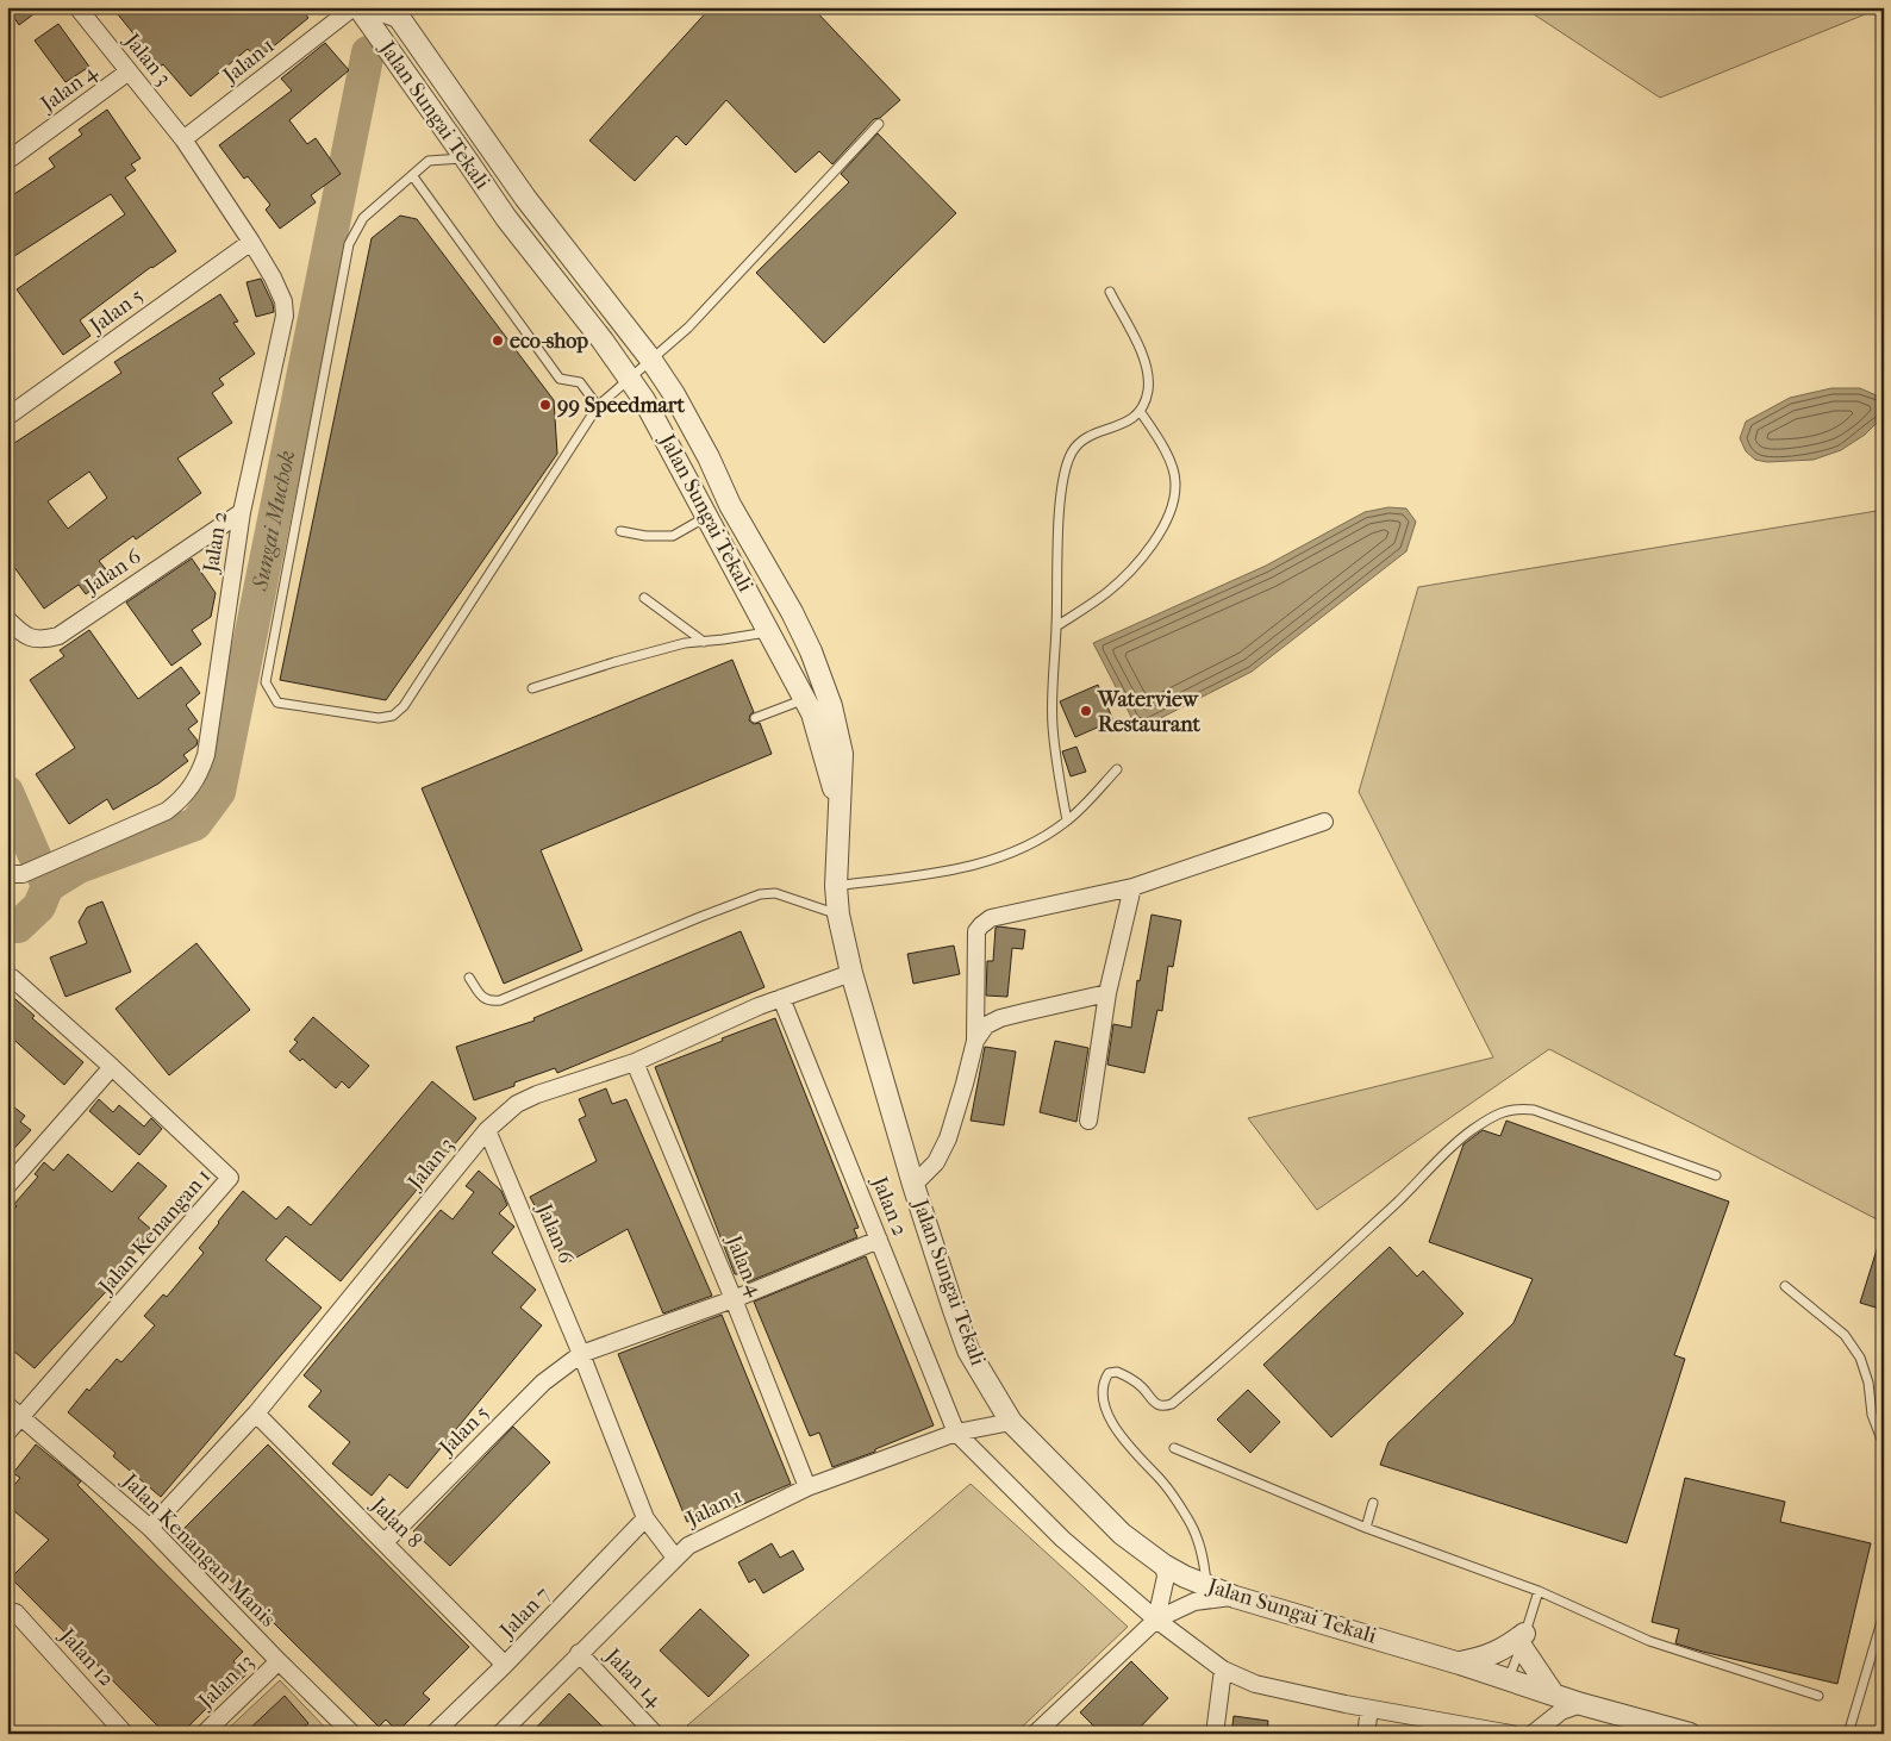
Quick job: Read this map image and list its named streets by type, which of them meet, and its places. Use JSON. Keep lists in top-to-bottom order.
{
  "streets": {
    "street": [
      "Jalan 3",
      "Jalan 1",
      "Jalan 4",
      "Jalan Sungai Tekali",
      "Jalan 5",
      "Jalan 2",
      "Jalan 6",
      "Jalan Kenangan 1",
      "Jalan 8",
      "Jalan Kenangan Manis",
      "Jalan 7",
      "Jalan 12",
      "Jalan 14",
      "Jalan 13"
    ]
  },
  "crossings": [
    ["Jalan 3", "Jalan 1"],
    ["Jalan 3", "Jalan 4"],
    ["Jalan 3", "Jalan Sungai Tekali"],
    ["Jalan 3", "Jalan 2"],
    ["Jalan 3", "Jalan 6"],
    ["Jalan 3", "Jalan 8"],
    ["Jalan 3", "Jalan Kenangan Manis"],
    ["Jalan 1", "Jalan 4"],
    ["Jalan 1", "Jalan Sungai Tekali"],
    ["Jalan 1", "Jalan 2"],
    ["Jalan 1", "Jalan 6"],
    ["Jalan 1", "Jalan 14"],
    ["Jalan 5", "Jalan 2"],
    ["Jalan 5", "Jalan 6"],
    ["Jalan 5", "Jalan 8"],
    ["Jalan 2", "Jalan 6"],
    ["Jalan 6", "Jalan 7"],
    ["Jalan Kenangan 1", "Jalan Kenangan Manis"],
    ["Jalan 8", "Jalan 7"],
    ["Jalan Kenangan Manis", "Jalan 13"]
  ],
  "water": ["Sungai Muchok"],
  "places": ["eco-shop", "99 Speedmart", "Waterview Restaurant"]
}
